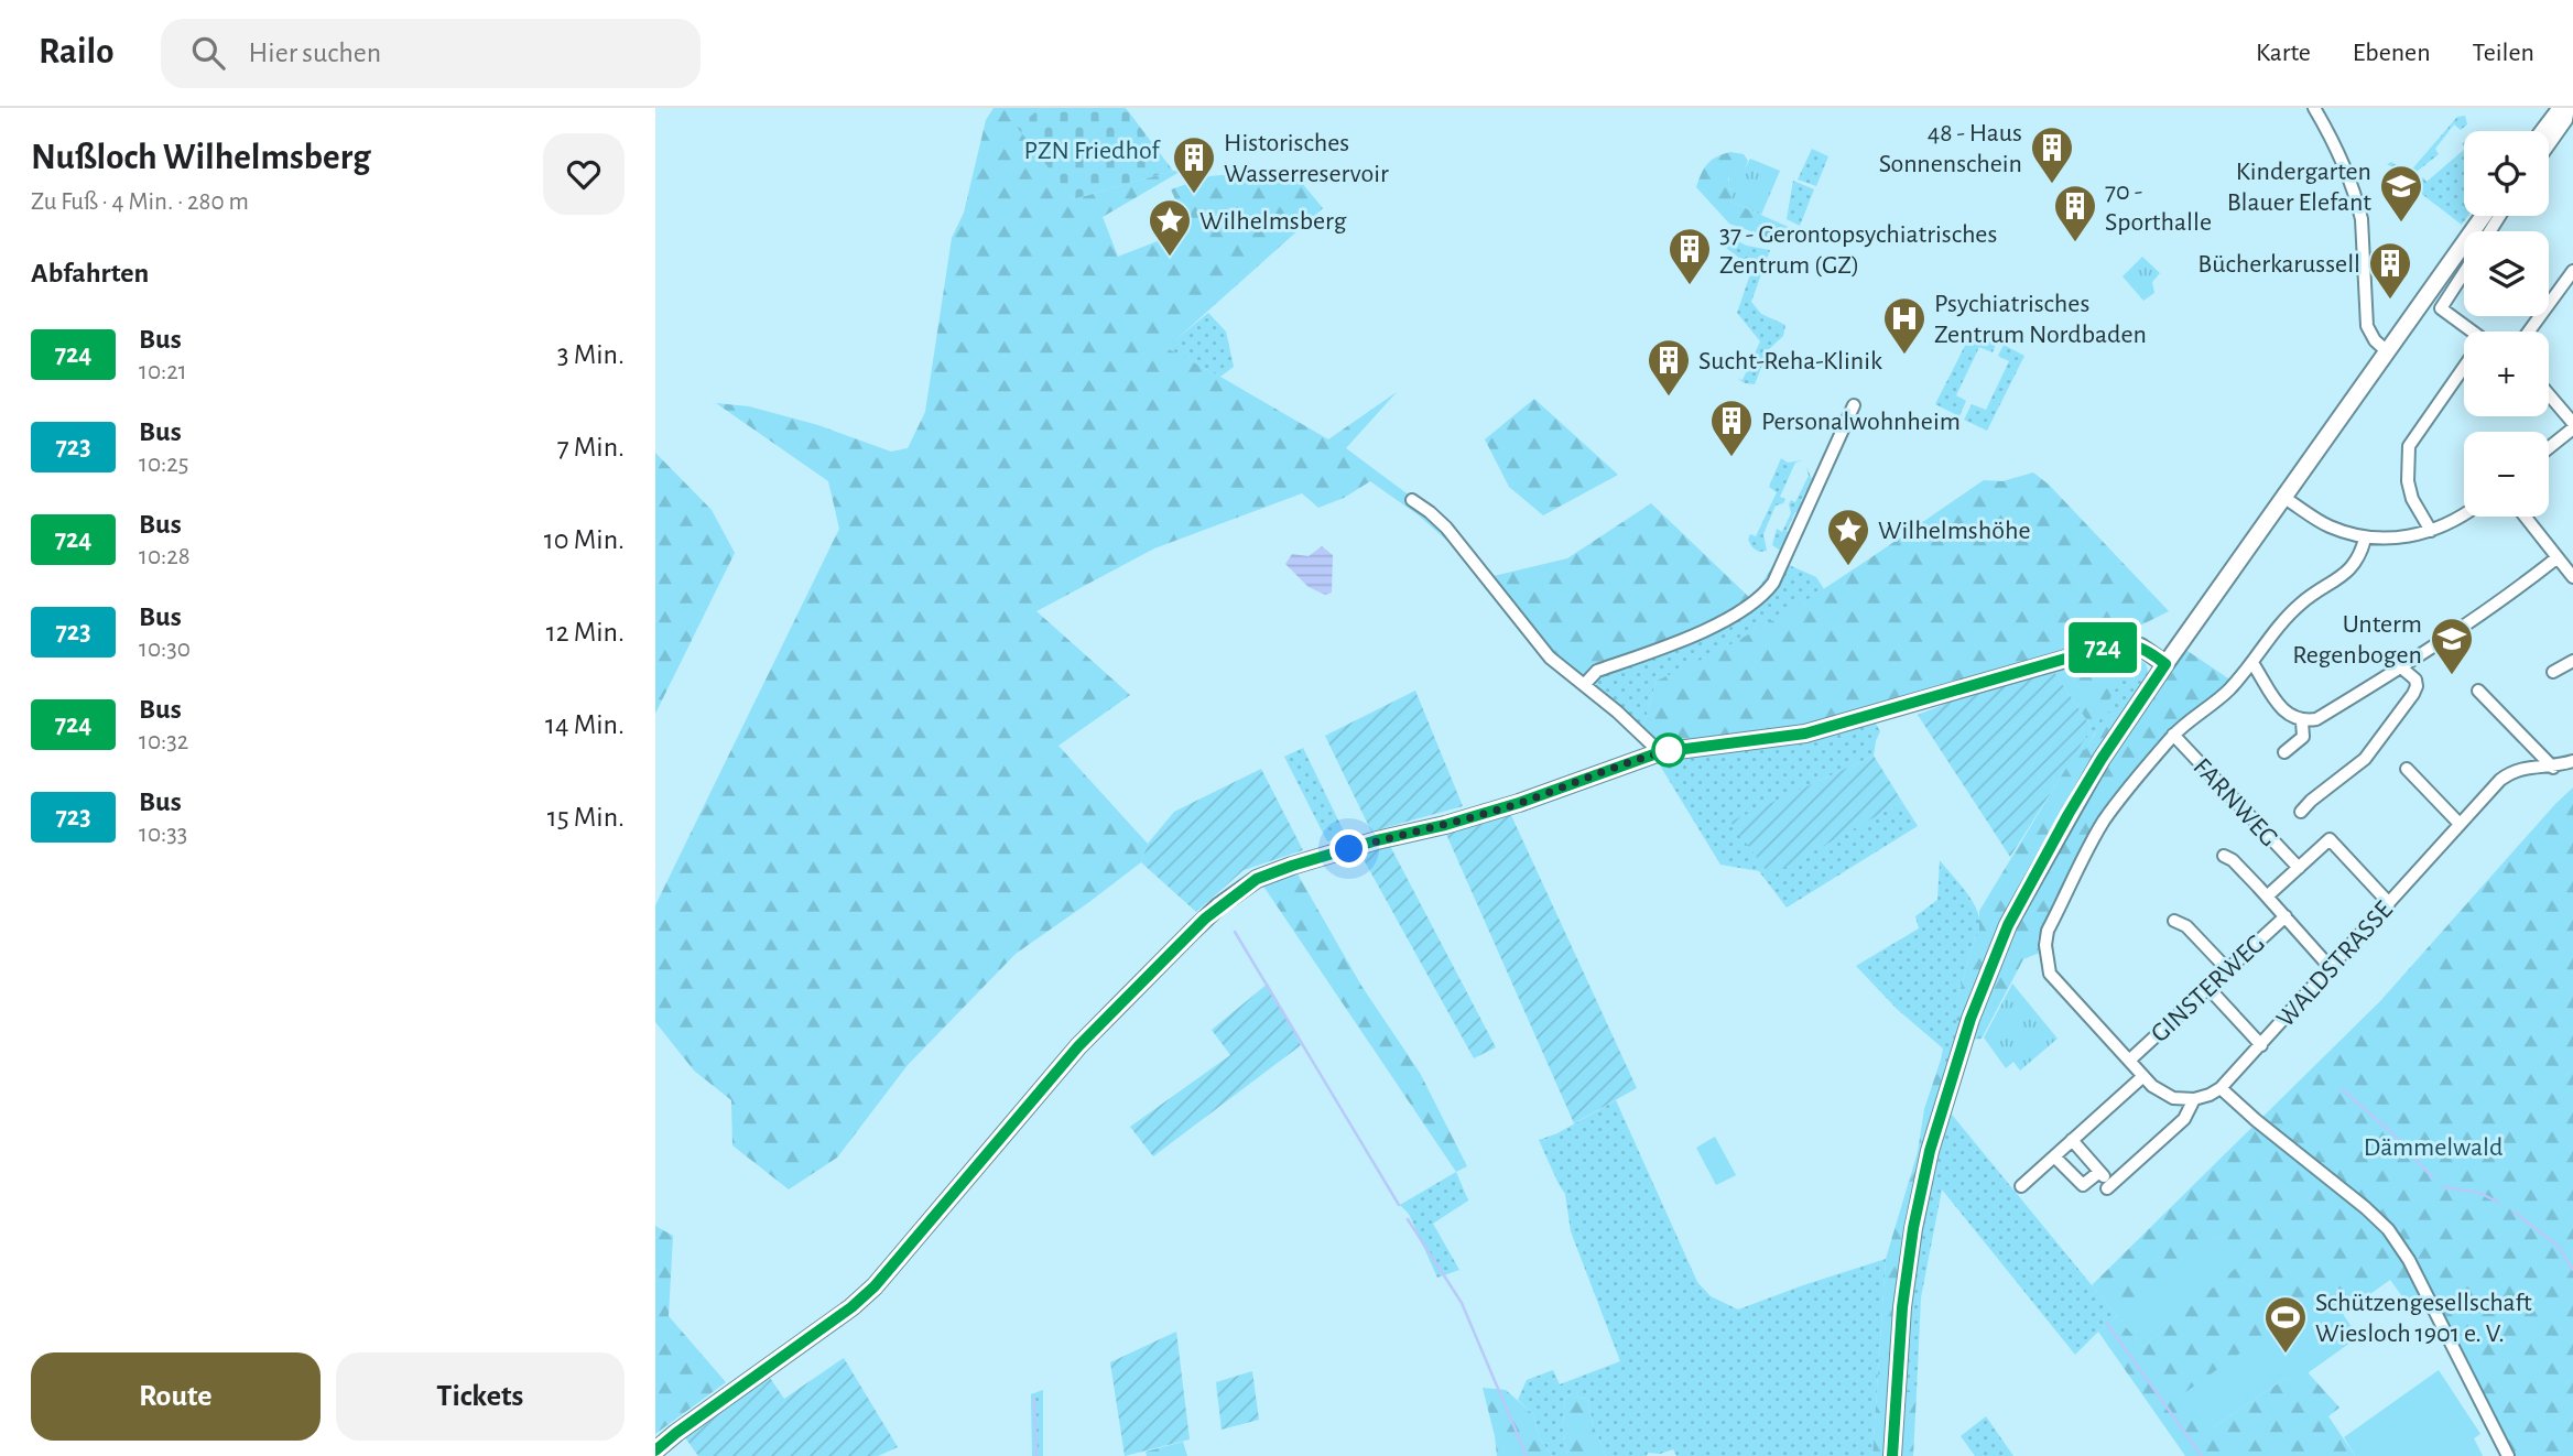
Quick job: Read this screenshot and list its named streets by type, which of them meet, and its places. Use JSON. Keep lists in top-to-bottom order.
{
  "streets": {
    "street": ["FARNWEG", "WALDSTRASSE", "GINSTERWEG"]
  },
  "parks": ["PZN Friedhof", "Dämmelwald"],
  "places": {
    "building": [
      "48 - Haus Sonnenschein",
      "Historisches Wasserreservoir",
      "70 - Sporthalle",
      "37 - Gerontopsychiatrisches Zentrum (GZ)",
      "Bücherkarussell",
      "Sucht-Reha-Klinik",
      "Personalwohnheim"
    ],
    "school or university": ["Kindergarten Blauer Elefant", "Unterm Regenbogen"],
    "place": ["Wilhelmsberg", "Wilhelmshöhe"],
    "hospital": ["Psychiatrisches Zentrum Nordbaden"],
    "sports": ["Schützengesellschaft Wiesloch 1901 e. V."]
  },
  "lines": ["bus line 724"],
  "page": {
    "header": "Railo",
    "search": "Hier suchen",
    "nav": ["Karte", "Ebenen", "Teilen"],
    "heading": [
      ["Nußloch Wilhelmsberg", "Zu Fuß · 4 Min. · 280 m"],
      "Abfahrten"
    ],
    "on_map": "724",
    "map_buttons": ["+", "−"],
    "list": [
      {
        "mark": "724",
        "name": "Bus",
        "note": "10:21",
        "value": "3 Min."
      },
      {
        "mark": "723",
        "name": "Bus",
        "note": "10:25",
        "value": "7 Min."
      },
      {
        "mark": "724",
        "name": "Bus",
        "note": "10:28",
        "value": "10 Min."
      },
      {
        "mark": "723",
        "name": "Bus",
        "note": "10:30",
        "value": "12 Min."
      },
      {
        "mark": "724",
        "name": "Bus",
        "note": "10:32",
        "value": "14 Min."
      },
      {
        "mark": "723",
        "name": "Bus",
        "note": "10:33",
        "value": "15 Min."
      }
    ],
    "buttons": ["Route", "Tickets"]
  }
}
